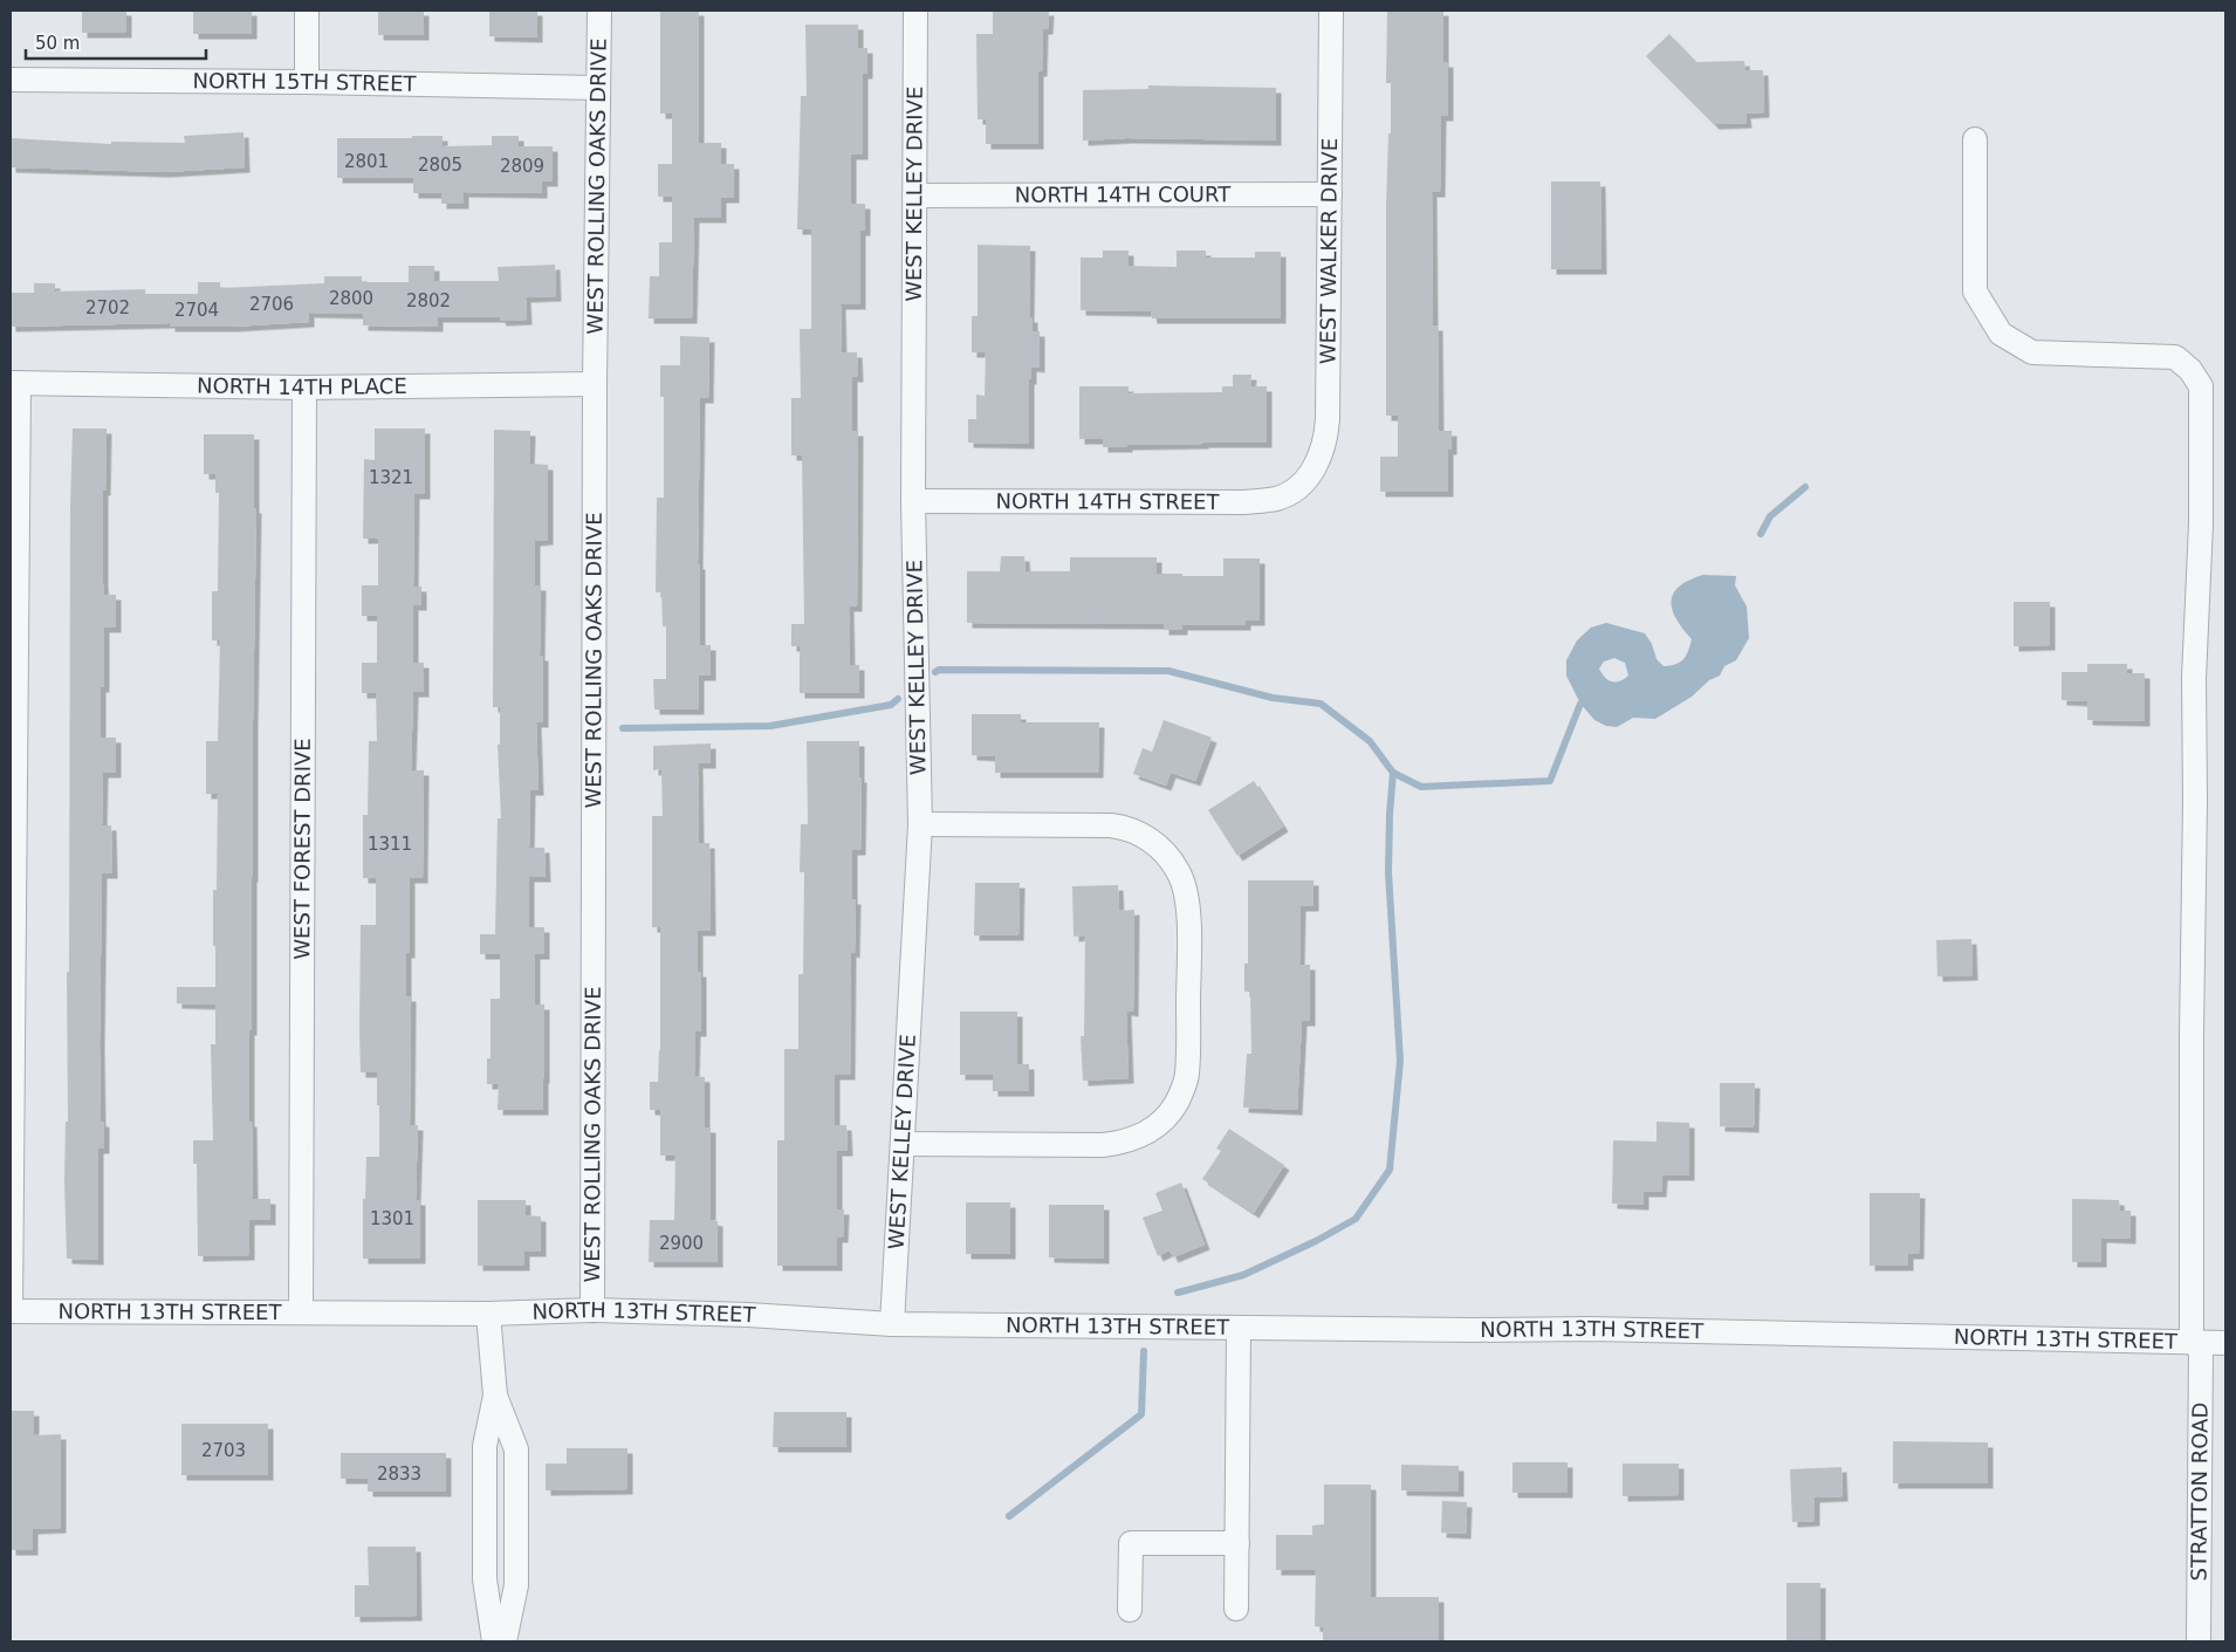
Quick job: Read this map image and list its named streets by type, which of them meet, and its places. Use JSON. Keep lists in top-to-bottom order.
{
  "streets": {
    "street": [
      "NORTH 15TH STREET",
      "WEST ROLLING OAKS DRIVE",
      "WEST KELLEY DRIVE",
      "NORTH 14TH COURT",
      "WEST WALKER DRIVE",
      "NORTH 14TH PLACE",
      "NORTH 14TH STREET",
      "WEST FOREST DRIVE",
      "NORTH 13TH STREET",
      "STRATTON ROAD"
    ]
  },
  "crossings": [
    ["NORTH 15TH STREET", "WEST ROLLING OAKS DRIVE"],
    ["WEST ROLLING OAKS DRIVE", "NORTH 14TH PLACE"],
    ["WEST ROLLING OAKS DRIVE", "NORTH 13TH STREET"],
    ["WEST KELLEY DRIVE", "NORTH 14TH COURT"],
    ["WEST KELLEY DRIVE", "NORTH 14TH STREET"],
    ["WEST KELLEY DRIVE", "NORTH 13TH STREET"],
    ["NORTH 14TH COURT", "WEST WALKER DRIVE"],
    ["WEST WALKER DRIVE", "NORTH 14TH STREET"],
    ["NORTH 14TH PLACE", "WEST FOREST DRIVE"],
    ["WEST FOREST DRIVE", "NORTH 13TH STREET"],
    ["NORTH 13TH STREET", "STRATTON ROAD"]
  ],
  "house_numbers": [
    "2801",
    "2805",
    "2809",
    "2800",
    "2802",
    "2706",
    "2702",
    "2704",
    "1321",
    "1311",
    "1301",
    "2900",
    "2703",
    "2833"
  ],
  "scale_bar": "50 m"
}
